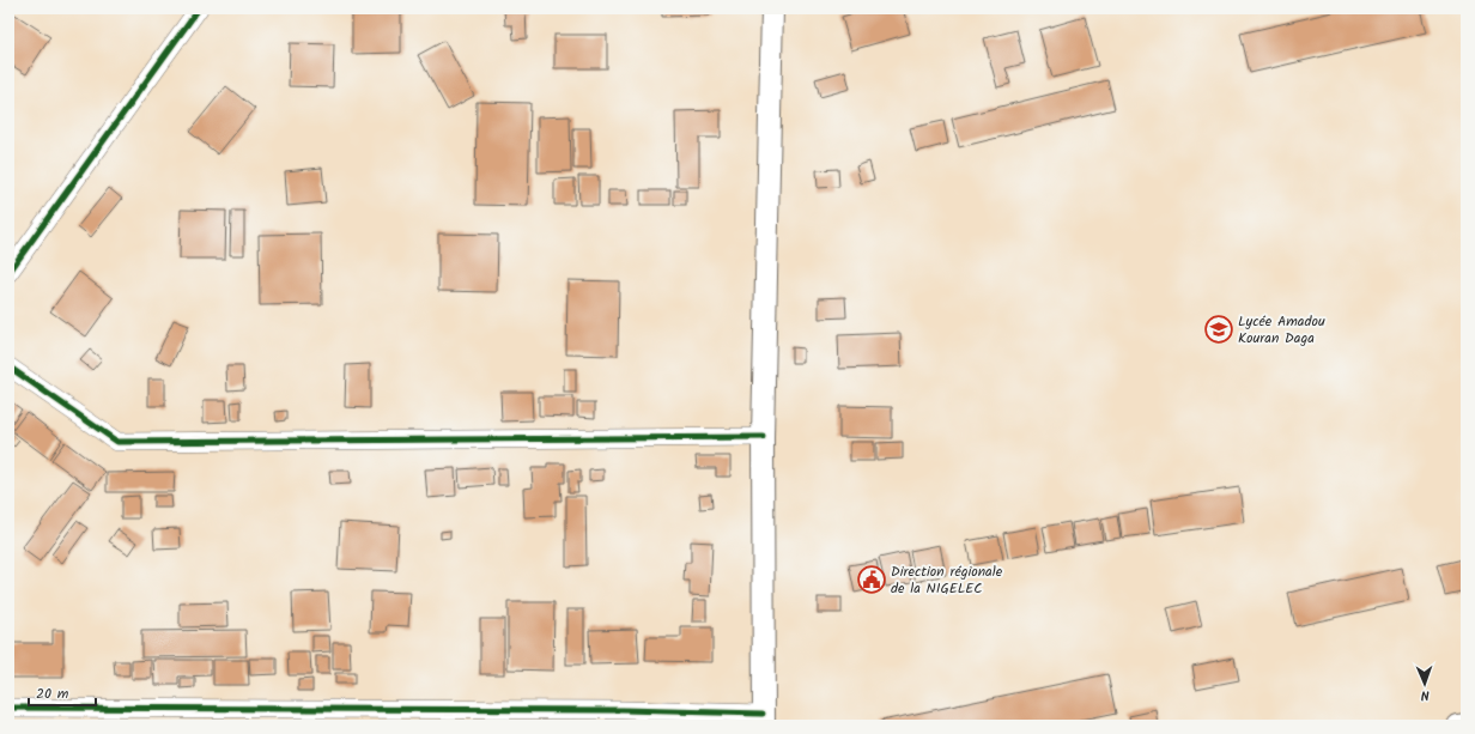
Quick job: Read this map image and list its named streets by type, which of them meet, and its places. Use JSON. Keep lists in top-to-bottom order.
{
  "places": {
    "school or university": ["Lycée Amadou Kouran Daga"],
    "public building": ["Direction régionale de la NIGELEC"]
  },
  "scale_bar": "20 m",
  "north": "bottom"
}
